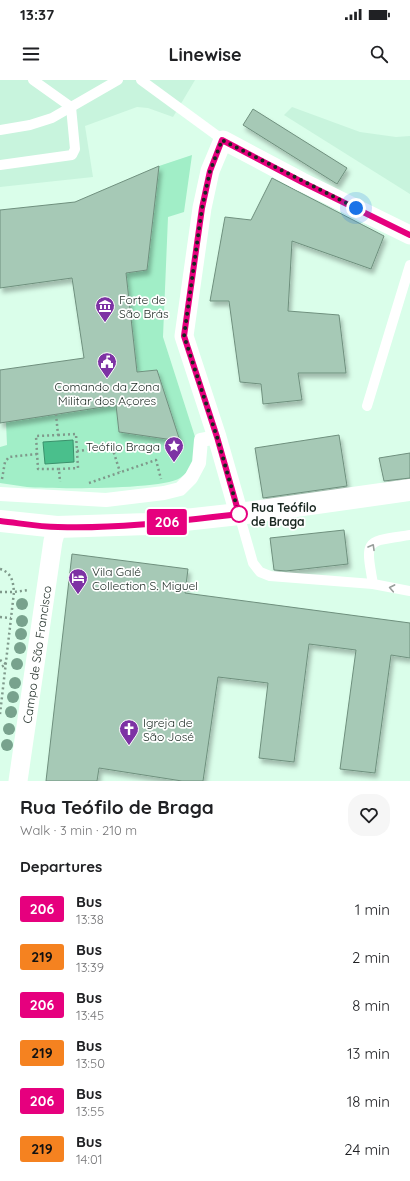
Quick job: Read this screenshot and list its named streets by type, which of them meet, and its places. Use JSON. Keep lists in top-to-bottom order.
{
  "streets": {
    "street": ["Campo de São Francisco"]
  },
  "places": {
    "museum": ["Forte de São Brás"],
    "public building": ["Comando da Zona Militar dos Açores"],
    "place": ["Teófilo Braga"],
    "other": ["Rua Teófilo de Braga"],
    "hotel": ["Vila Galé Collection S. Miguel"],
    "church": ["Igreja de São José"]
  },
  "lines": ["bus line 206"],
  "page": {
    "status": "13:37",
    "header": "Linewise",
    "on_map": "206",
    "heading": [
      ["Rua Teófilo de Braga", "Walk · 3 min · 210 m"],
      "Departures"
    ],
    "list": [
      {
        "mark": "206",
        "name": "Bus",
        "note": "13:38",
        "value": "1 min"
      },
      {
        "mark": "219",
        "name": "Bus",
        "note": "13:39",
        "value": "2 min"
      },
      {
        "mark": "206",
        "name": "Bus",
        "note": "13:45",
        "value": "8 min"
      },
      {
        "mark": "219",
        "name": "Bus",
        "note": "13:50",
        "value": "13 min"
      },
      {
        "mark": "206",
        "name": "Bus",
        "note": "13:55",
        "value": "18 min"
      },
      {
        "mark": "219",
        "name": "Bus",
        "note": "14:01",
        "value": "24 min"
      }
    ]
  }
}
